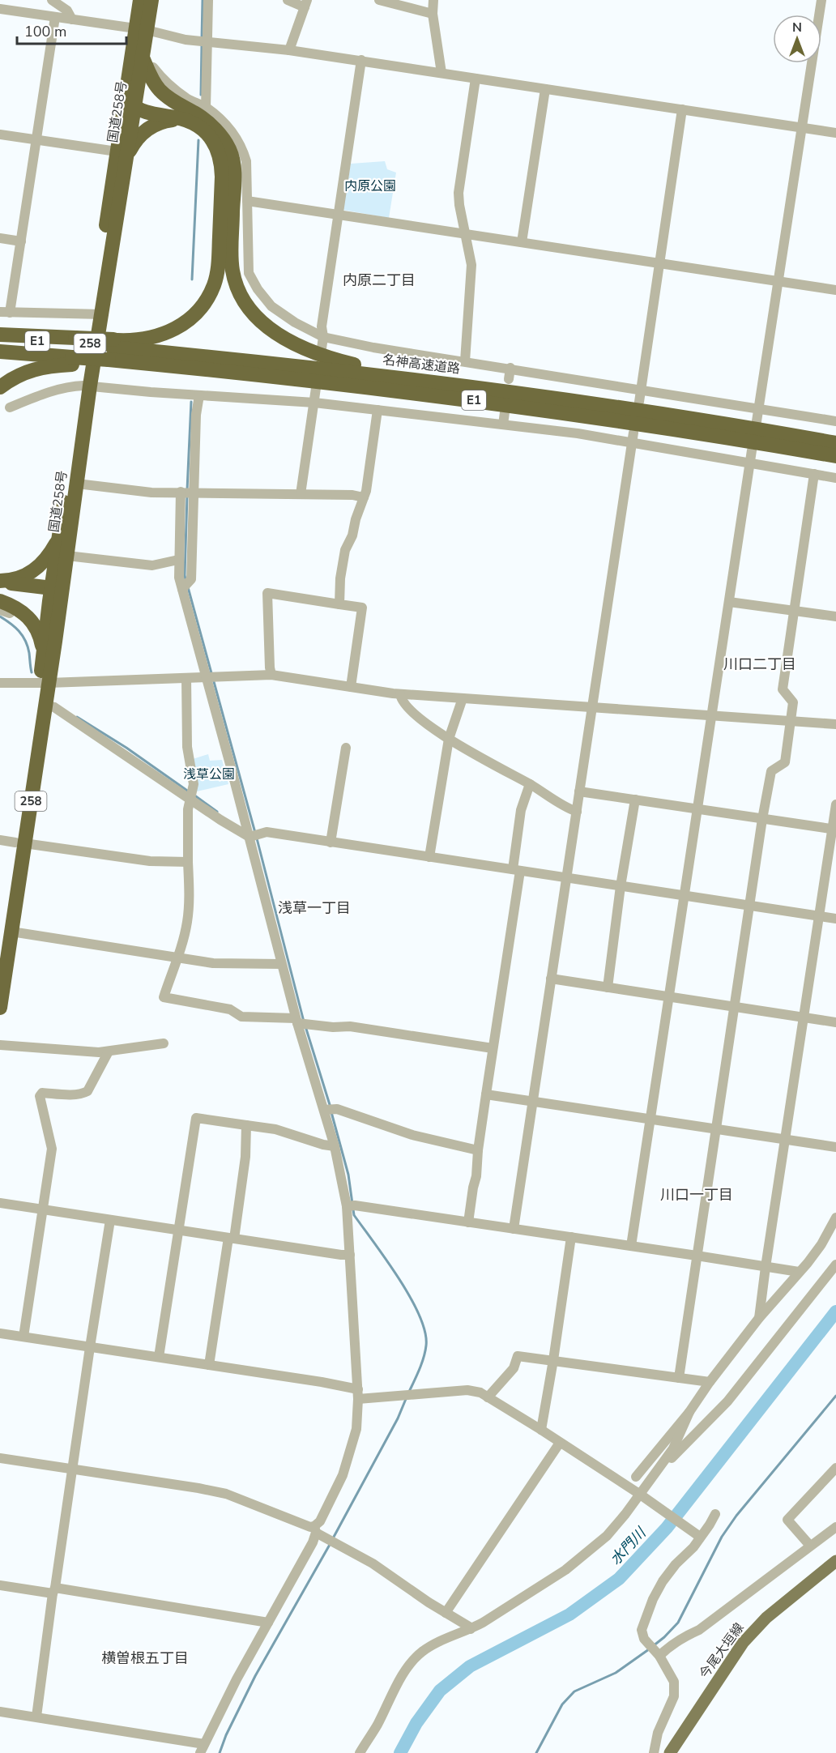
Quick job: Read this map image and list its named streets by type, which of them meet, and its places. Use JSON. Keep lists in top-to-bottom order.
{
  "streets": {
    "highway": [
      "国道258号",
      "E1",
      "258",
      "名神高速道路"
    ],
    "main road": ["今尾大垣線"]
  },
  "crossings": [
    ["E1", "名神高速道路"]
  ],
  "districts": [
    "内原二丁目",
    "川口二丁目",
    "浅草一丁目",
    "川口一丁目",
    "横曽根五丁目"
  ],
  "water": ["水門川"],
  "parks": ["内原公園", "浅草公園"],
  "scale_bar": "100 m",
  "north": "top"
}
